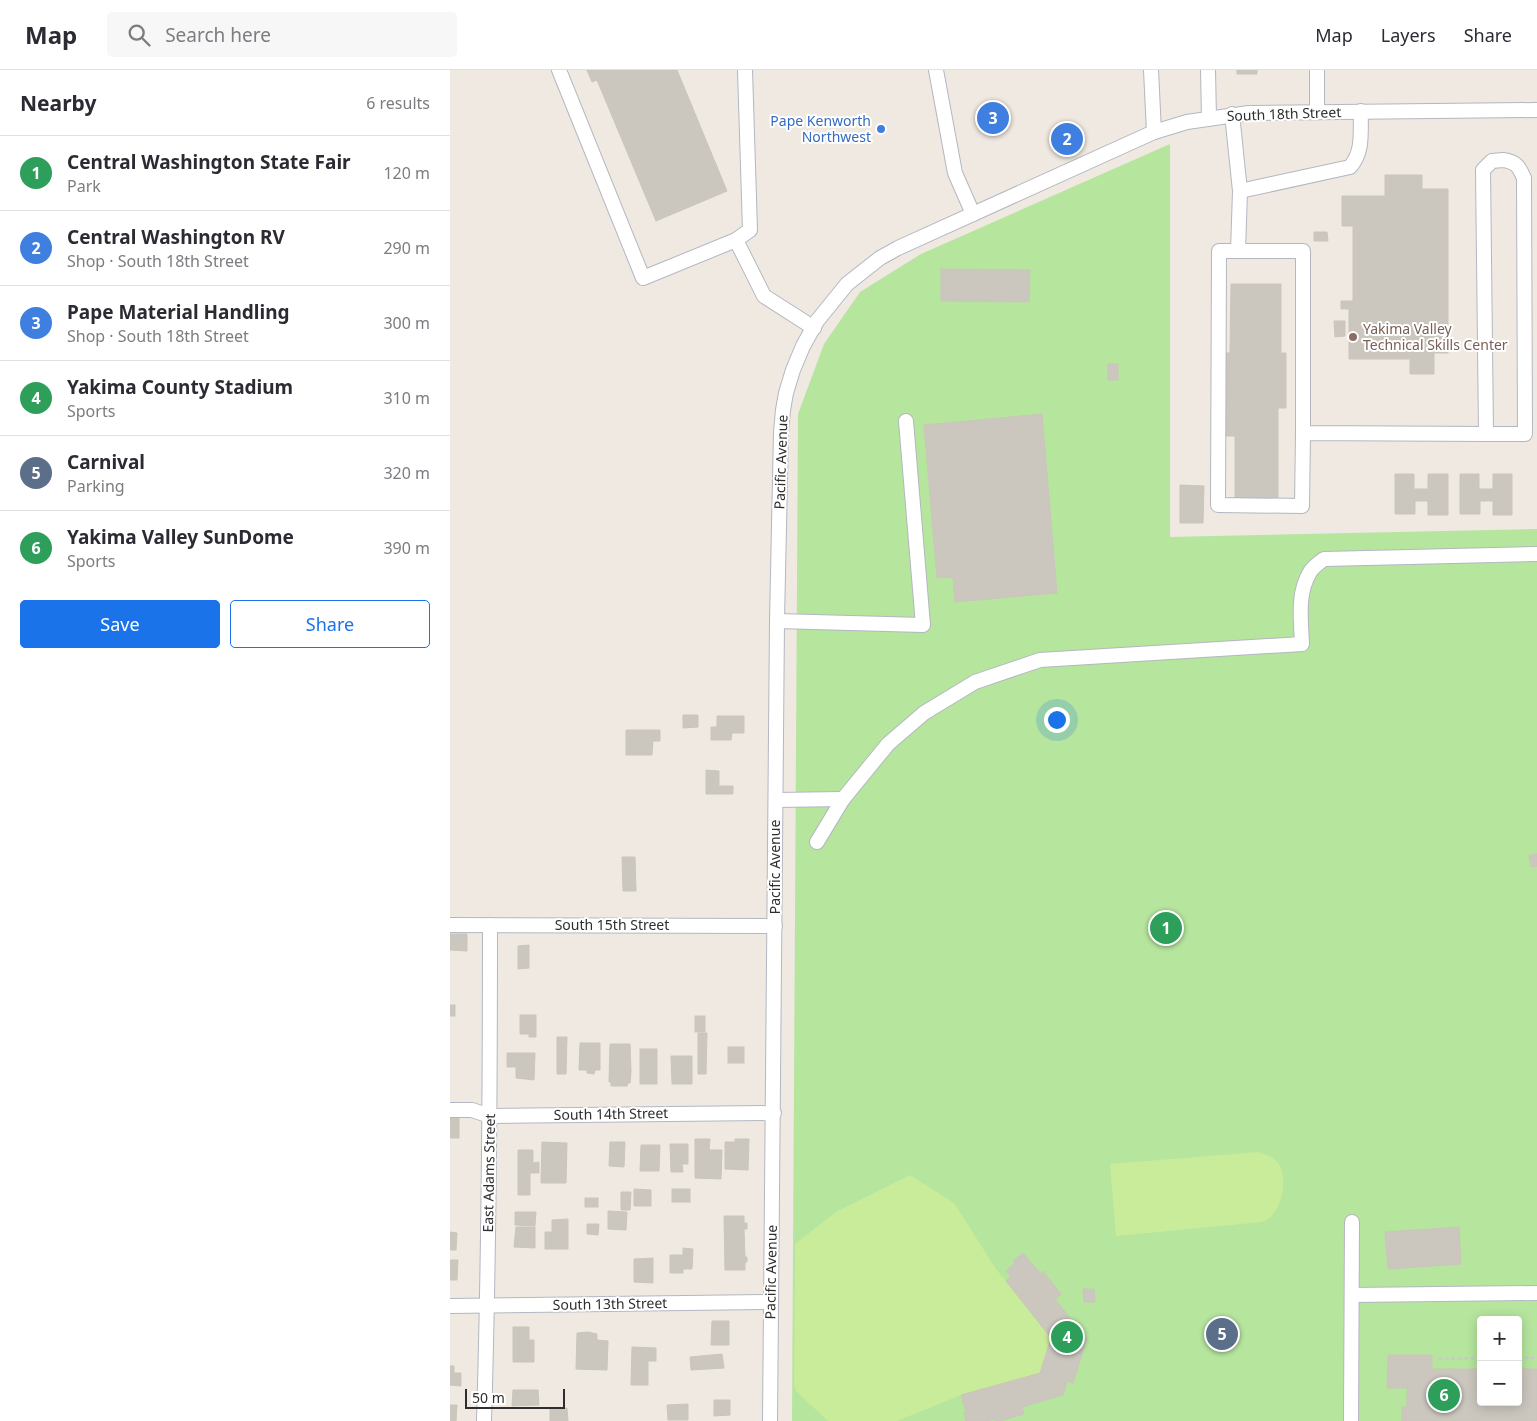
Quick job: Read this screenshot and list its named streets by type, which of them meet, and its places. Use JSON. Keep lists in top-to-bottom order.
{
  "streets": {
    "street": [
      "South 18th Street",
      "Pacific Avenue",
      "South 15th Street",
      "South 14th Street",
      "East Adams Street",
      "South 13th Street"
    ]
  },
  "crossings": [
    ["South 18th Street", "Pacific Avenue"],
    ["Pacific Avenue", "South 15th Street"],
    ["Pacific Avenue", "South 14th Street"],
    ["Pacific Avenue", "South 13th Street"],
    ["South 15th Street", "East Adams Street"],
    ["South 14th Street", "East Adams Street"],
    ["East Adams Street", "South 13th Street"]
  ],
  "places": ["Pape Kenworth Northwest", "Yakima Valley Technical Skills Center"],
  "scale_bar": "50 m",
  "page": {
    "header": "Map",
    "search": "Search here",
    "nav": ["Map", "Layers", "Share"],
    "heading": ["Nearby", "6 results"],
    "pins": [
      "3",
      "2",
      "1",
      "5",
      "4",
      "6"
    ],
    "list": [
      {
        "mark": "1",
        "name": "Central Washington State Fair",
        "note": "Park",
        "value": "120 m"
      },
      {
        "mark": "2",
        "name": "Central Washington RV",
        "note": "Shop · South 18th Street",
        "value": "290 m"
      },
      {
        "mark": "3",
        "name": "Pape Material Handling",
        "note": "Shop · South 18th Street",
        "value": "300 m"
      },
      {
        "mark": "4",
        "name": "Yakima County Stadium",
        "note": "Sports",
        "value": "310 m"
      },
      {
        "mark": "5",
        "name": "Carnival",
        "note": "Parking",
        "value": "320 m"
      },
      {
        "mark": "6",
        "name": "Yakima Valley SunDome",
        "note": "Sports",
        "value": "390 m"
      }
    ],
    "buttons": ["Save", "Share"],
    "map_buttons": ["+", "−"],
    "scale": "50 m"
  }
}
